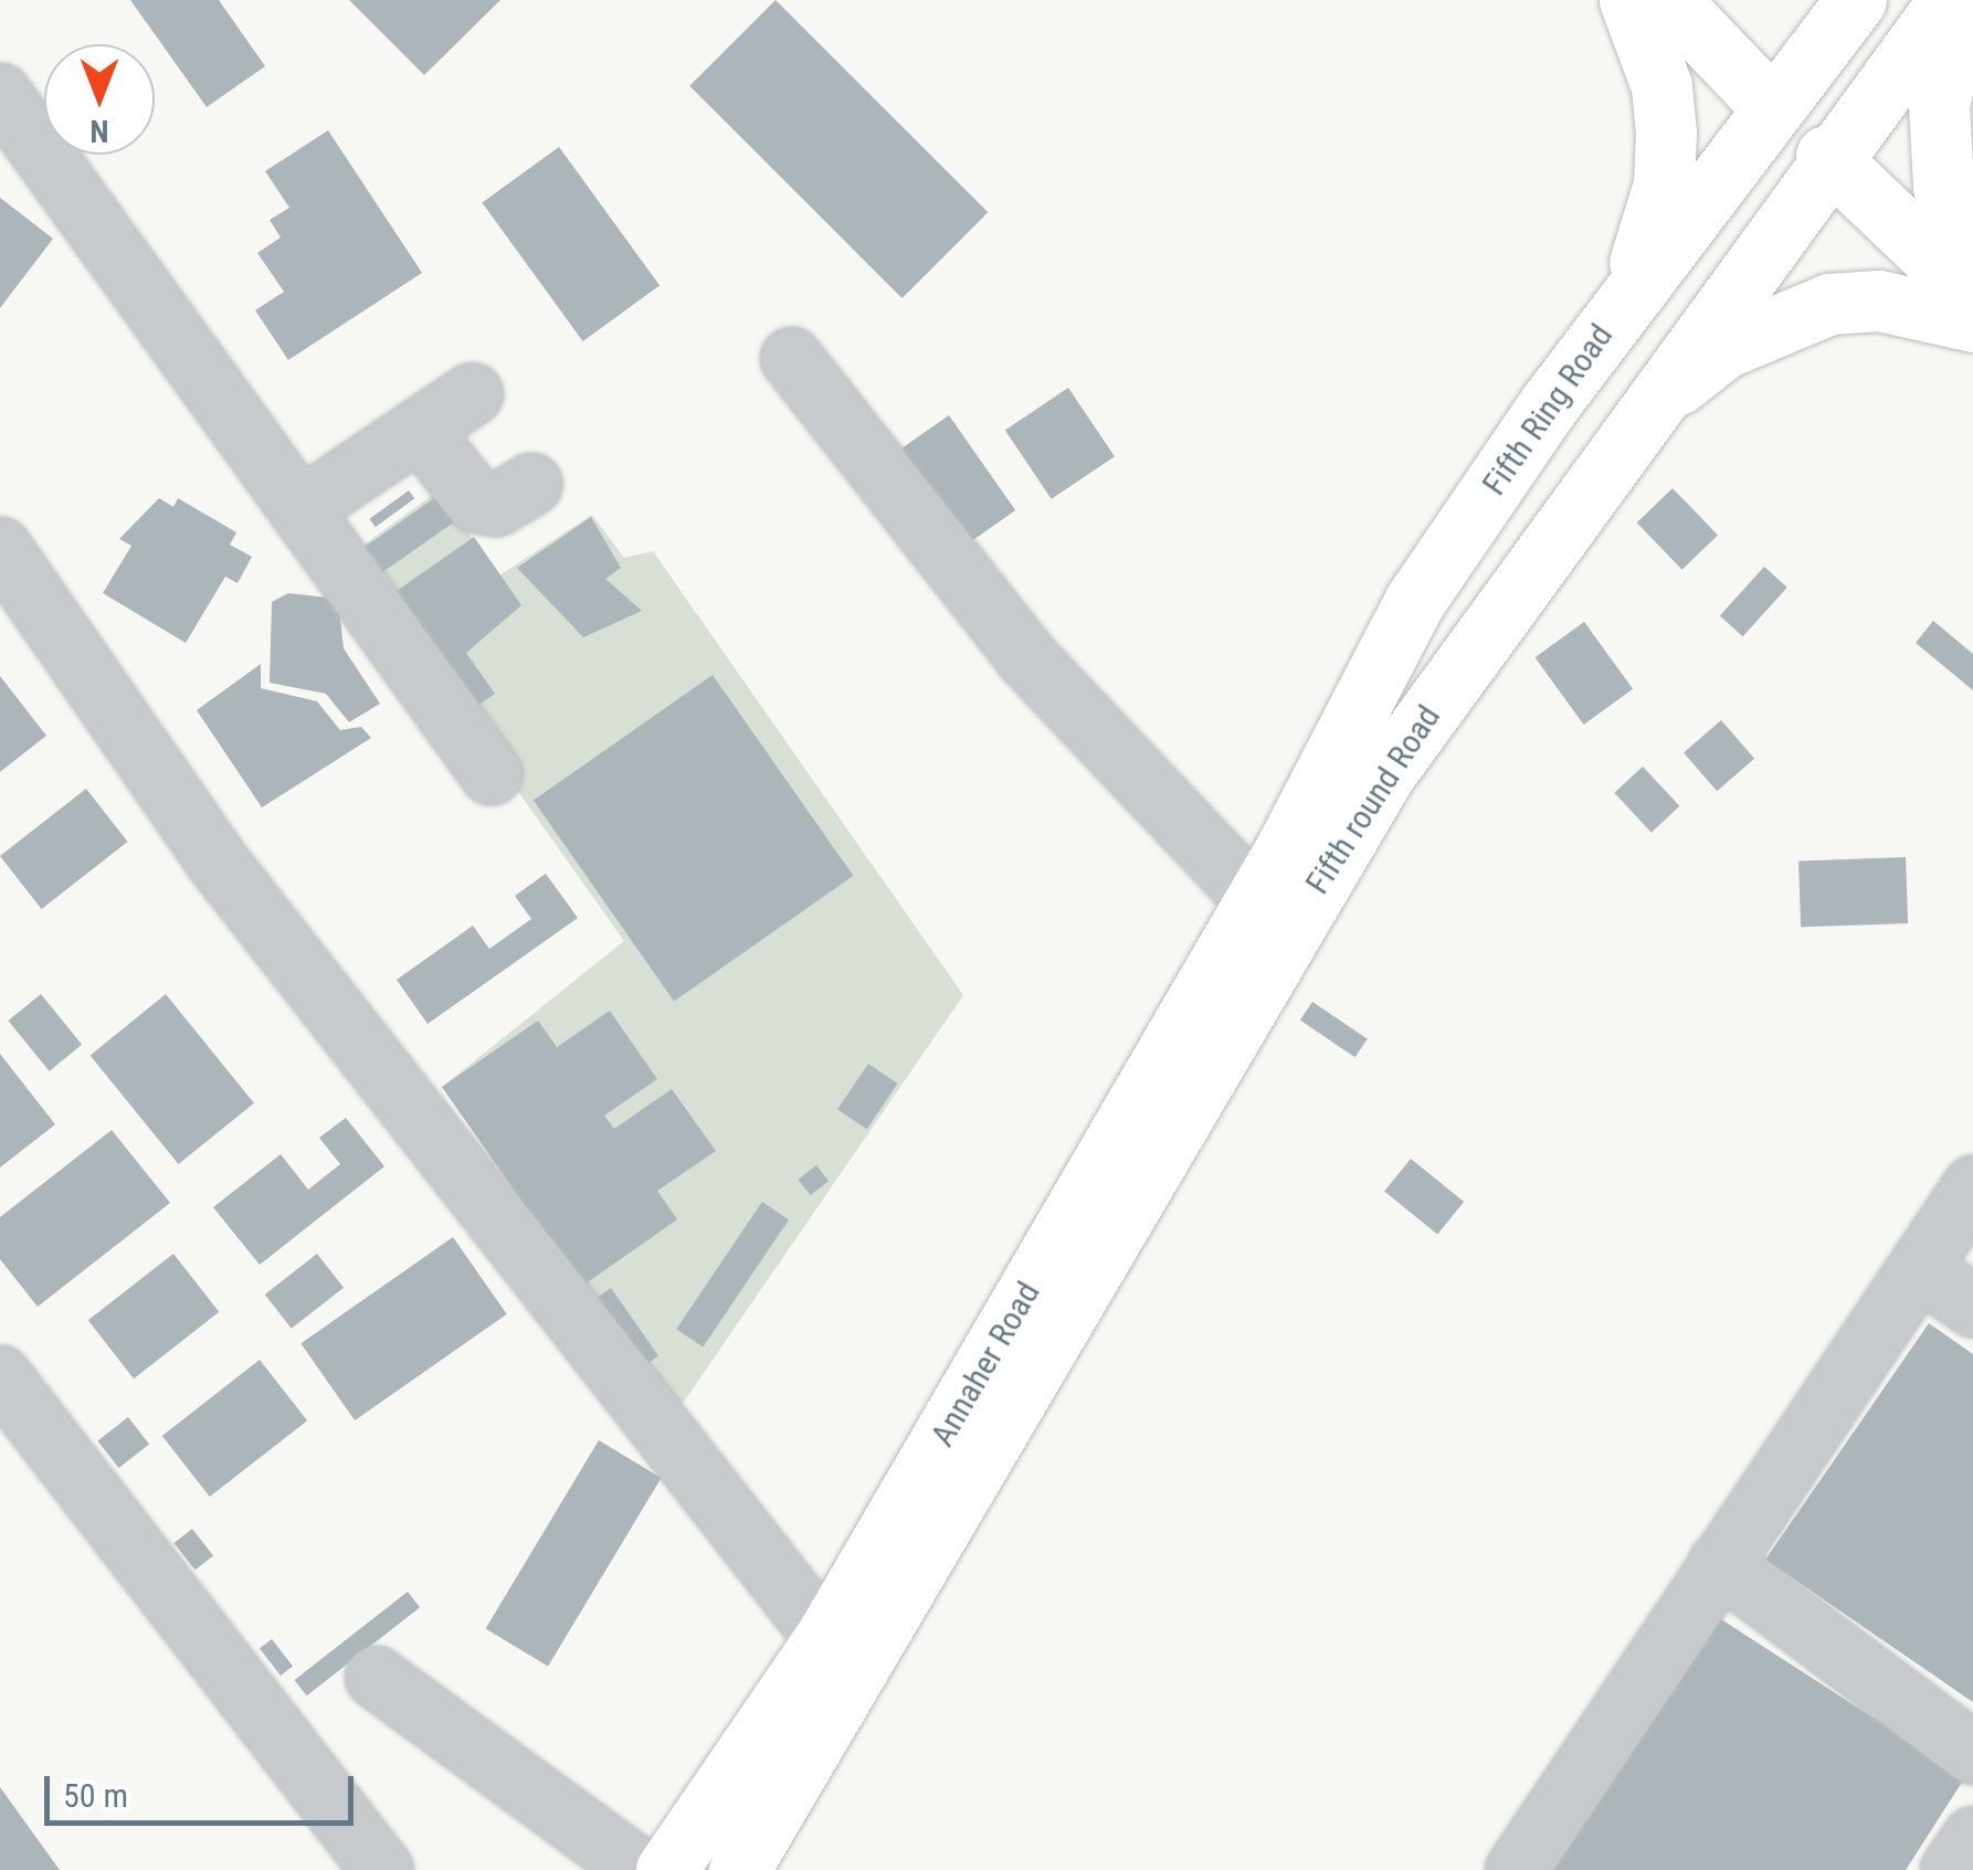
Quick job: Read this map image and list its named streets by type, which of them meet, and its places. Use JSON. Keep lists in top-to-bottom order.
{
  "streets": {
    "main road": ["Fifth Ring Road", "Fifth round Road", "Annaher Road"]
  },
  "crossings": [
    ["Fifth Ring Road", "Annaher Road"],
    ["Fifth round Road", "Annaher Road"]
  ],
  "scale_bar": "50 m",
  "north": "bottom"
}
